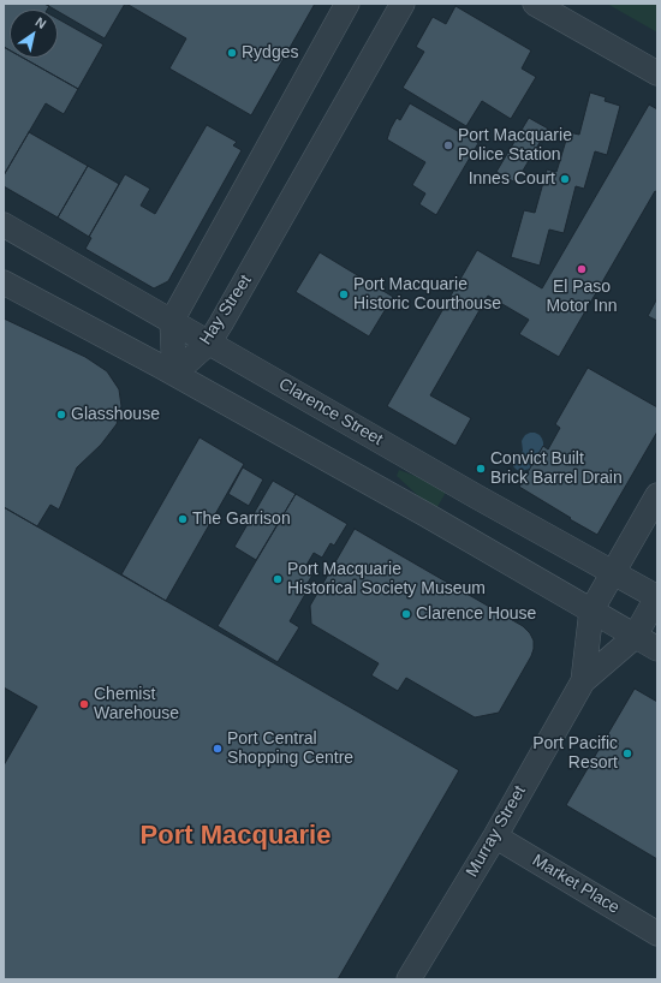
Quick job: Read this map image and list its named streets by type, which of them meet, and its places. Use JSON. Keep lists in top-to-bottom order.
{
  "streets": {
    "street": [
      "Hay Street",
      "Clarence Street",
      "Murray Street",
      "Market Place"
    ]
  },
  "crossings": [
    ["Hay Street", "Clarence Street"],
    ["Clarence Street", "Murray Street"],
    ["Murray Street", "Market Place"]
  ],
  "districts": ["Port Macquarie"],
  "places": [
    "Rydges",
    "Port Macquarie Police Station",
    "Innes Court",
    "El Paso Motor Inn",
    "Port Macquarie Historic Courthouse",
    "Glasshouse",
    "Convict Built Brick Barrel Drain",
    "The Garrison",
    "Port Macquarie Historical Society Museum",
    "Clarence House",
    "Chemist Warehouse",
    "Port Central Shopping Centre",
    "Port Pacific Resort"
  ],
  "north": "top right"
}
